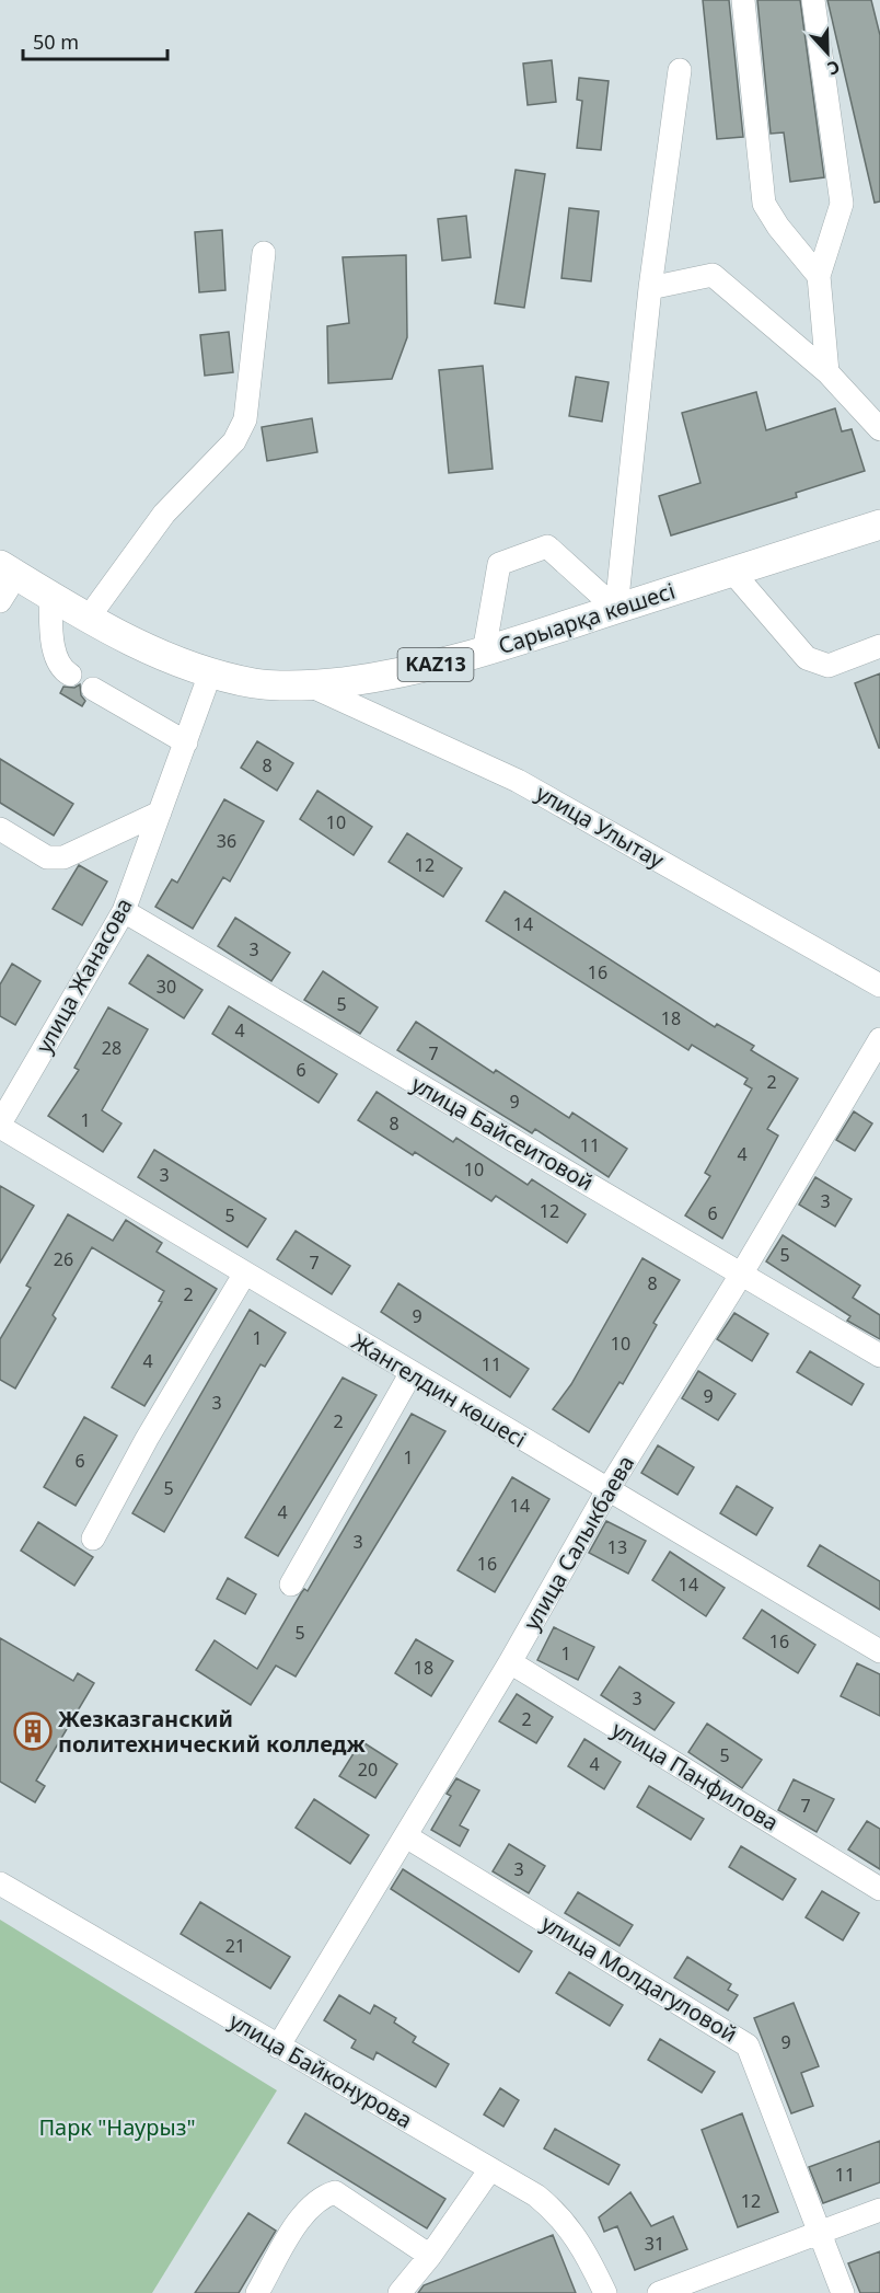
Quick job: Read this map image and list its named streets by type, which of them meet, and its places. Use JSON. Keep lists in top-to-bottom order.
{
  "streets": {
    "main road": ["Сарыарқа көшесі", "KAZ13"],
    "street": [
      "улица Улытау",
      "улица Жанасова",
      "улица Байсеитовой",
      "Жангелдин көшесі",
      "улица Салыкбаева",
      "улица Панфилова",
      "улица Молдагуловой",
      "улица Байконурова"
    ]
  },
  "crossings": [
    ["Сарыарқа көшесі", "улица Улытау"],
    ["Сарыарқа көшесі", "улица Жанасова"],
    ["улица Жанасова", "улица Байсеитовой"],
    ["улица Жанасова", "Жангелдин көшесі"],
    ["улица Байсеитовой", "улица Салыкбаева"],
    ["Жангелдин көшесі", "улица Салыкбаева"],
    ["улица Салыкбаева", "улица Панфилова"],
    ["улица Салыкбаева", "улица Молдагуловой"],
    ["улица Салыкбаева", "улица Байконурова"]
  ],
  "parks": ["Парк \"Наурыз\""],
  "places": {
    "building": ["Жезказганский политехнический колледж"]
  },
  "house_numbers": [
    "8",
    "10",
    "36",
    "12",
    "14",
    "3",
    "16",
    "30",
    "5",
    "18",
    "4",
    "28",
    "7",
    "6",
    "2",
    "9",
    "1",
    "8",
    "11",
    "4",
    "10",
    "3",
    "3",
    "12",
    "6",
    "5",
    "5",
    "26",
    "7",
    "8",
    "2",
    "9",
    "1",
    "10",
    "4",
    "11",
    "9",
    "3",
    "2",
    "1",
    "6",
    "5",
    "14",
    "4",
    "3",
    "13",
    "16",
    "14",
    "5",
    "16",
    "1",
    "18",
    "3",
    "2",
    "5",
    "4",
    "20",
    "7",
    "3",
    "21",
    "9",
    "11",
    "12",
    "31"
  ],
  "scale_bar": "50 m",
  "north": "bottom"
}
